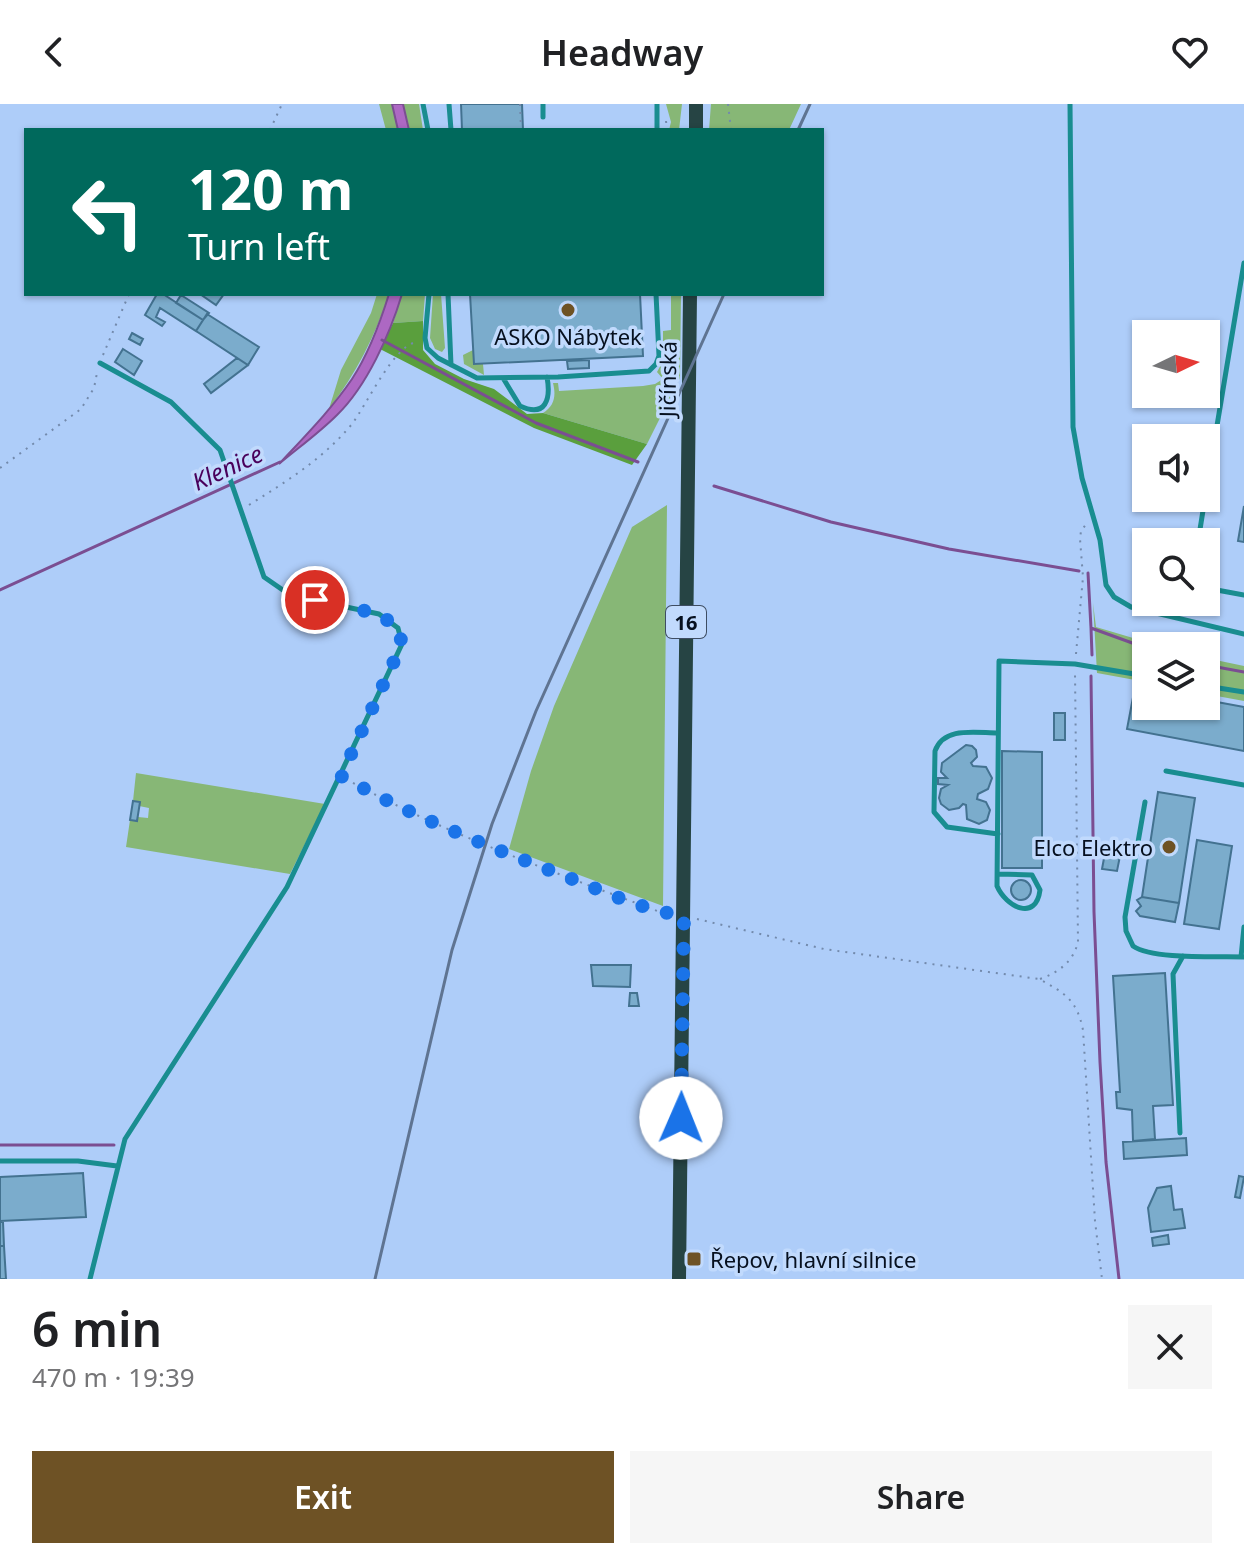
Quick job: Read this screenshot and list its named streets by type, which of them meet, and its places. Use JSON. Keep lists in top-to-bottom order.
{
  "streets": {
    "main road": ["Jičínská", "16"]
  },
  "crossings": [
    ["Jičínská", "16"]
  ],
  "water": ["Klenice"],
  "places": {
    "other": ["ASKO Nábytek", "Elco Elektro"],
    "transit": ["Řepov, hlavní silnice"]
  },
  "north": "right",
  "page": {
    "header": "Headway",
    "turn": ["120 m", "Turn left"],
    "heading": ["6 min", "470 m · 19:39"],
    "buttons": ["Exit", "Share"]
  }
}
